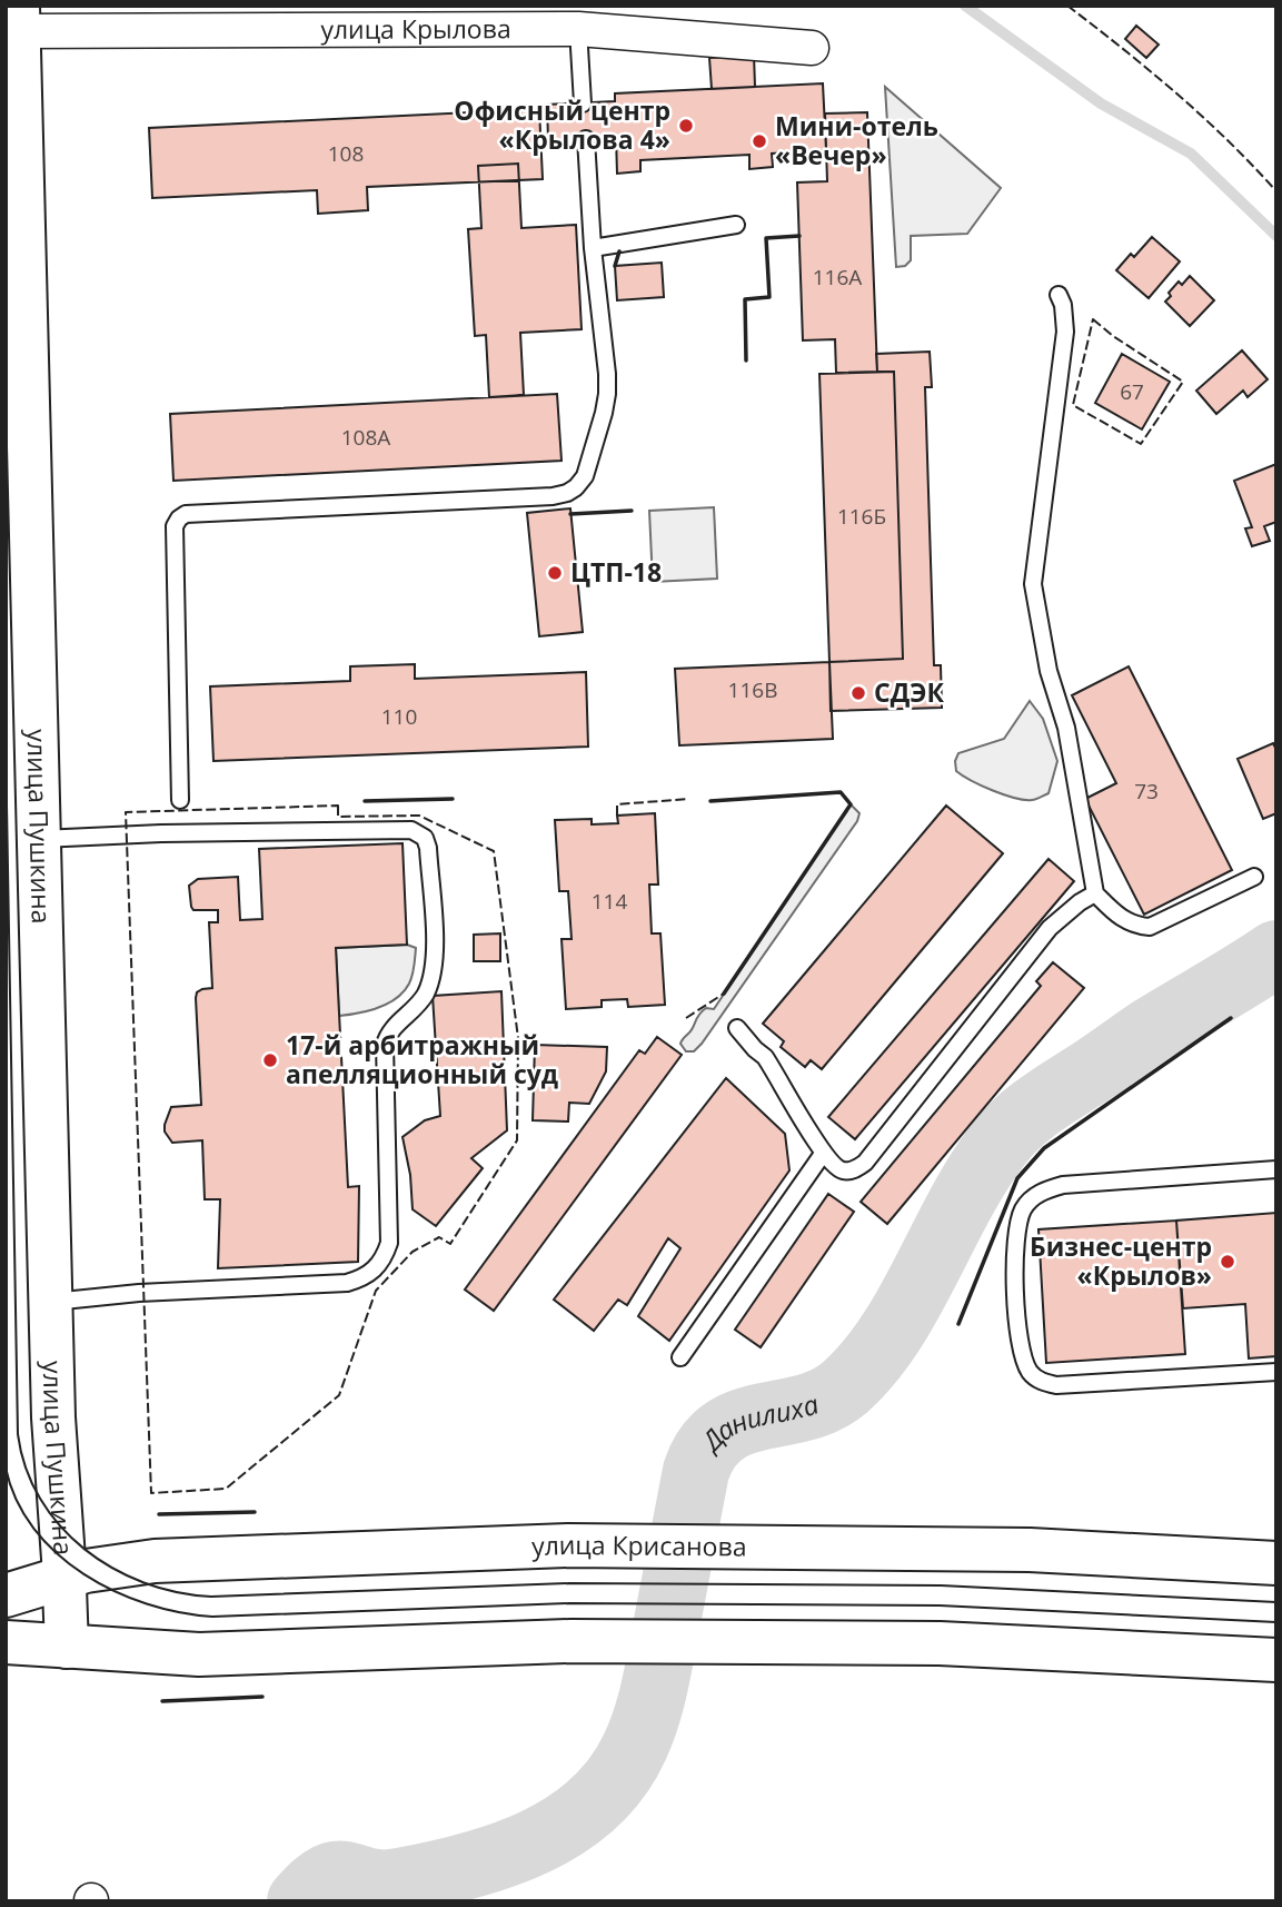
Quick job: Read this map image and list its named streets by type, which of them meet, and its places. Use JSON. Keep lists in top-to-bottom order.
{
  "streets": {
    "main road": ["улица Пушкина", "улица Крисанова"],
    "street": ["улица Крылова"]
  },
  "crossings": [
    ["улица Крылова", "улица Пушкина"],
    ["улица Пушкина", "улица Крисанова"]
  ],
  "water": ["Данилиха"],
  "places": [
    "Офисный центр «Крылова 4»",
    "Мини-отель «Вечер»",
    "ЦТП-18",
    "СДЭК",
    "17-й арбитражный апелляционный суд",
    "Бизнес-центр «Крылов»"
  ],
  "house_numbers": [
    "108",
    "116А",
    "67",
    "108А",
    "116Б",
    "116В",
    "110",
    "73",
    "114"
  ]
}
